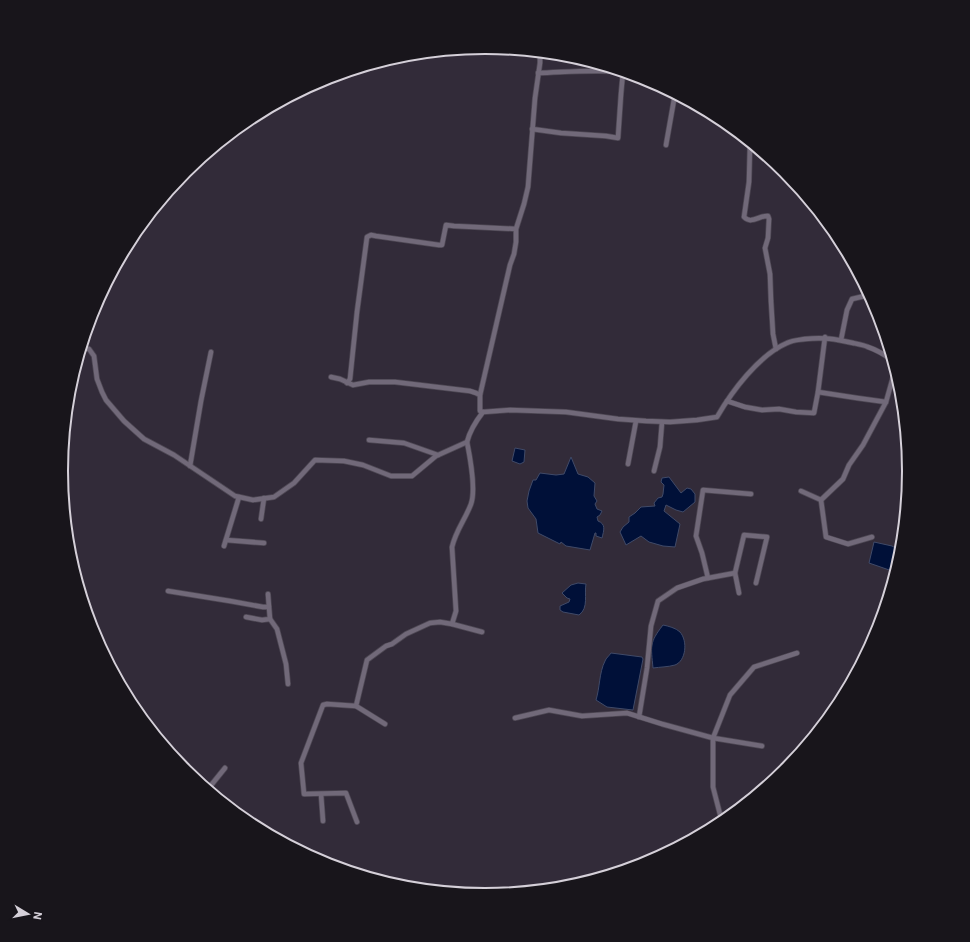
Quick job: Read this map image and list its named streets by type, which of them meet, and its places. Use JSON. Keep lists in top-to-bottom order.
{
  "north": "right"
}
